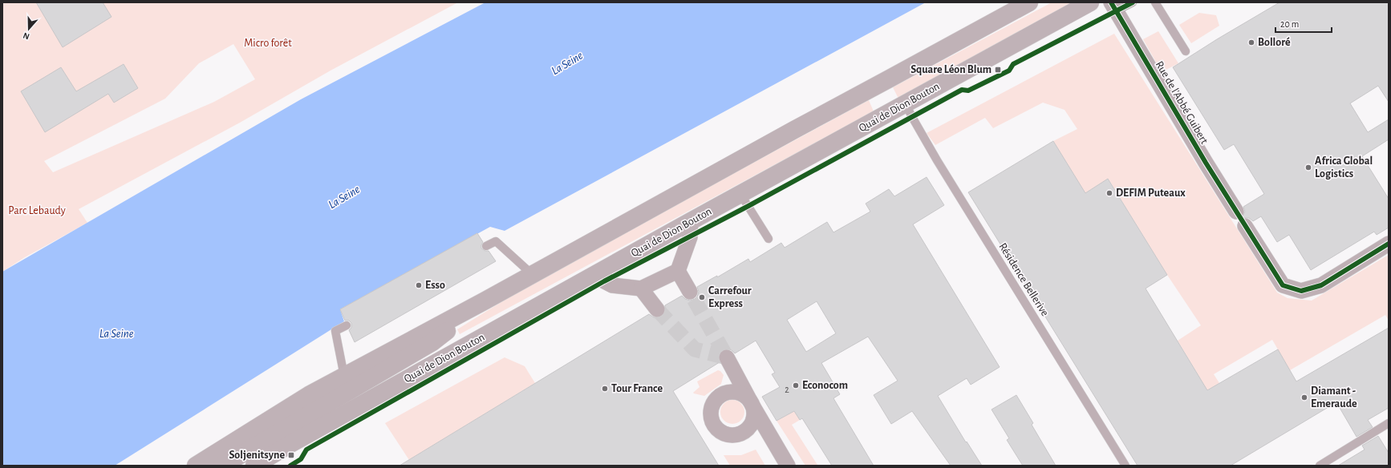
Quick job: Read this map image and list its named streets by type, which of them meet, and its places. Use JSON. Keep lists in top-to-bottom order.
{
  "streets": {
    "main road": ["Quai de Dion Bouton"],
    "street": ["Rue de l'Abbé Guibert"],
    "lane": ["Résidence Bellerive"]
  },
  "crossings": [
    ["Quai de Dion Bouton", "Résidence Bellerive"]
  ],
  "water": ["La Seine"],
  "parks": ["Micro forêt", "Parc Lebaudy"],
  "places": {
    "other": [
      "Bolloré",
      "Africa Global Logistics",
      "DEFIM Puteaux",
      "Esso",
      "Carrefour Express",
      "Econocom",
      "Tour France",
      "Diamant - Emeraude"
    ],
    "transit": ["Square Léon Blum", "Soljenitsyne"]
  },
  "house_numbers": ["2"],
  "scale_bar": "20 m",
  "north": "bottom"
}
